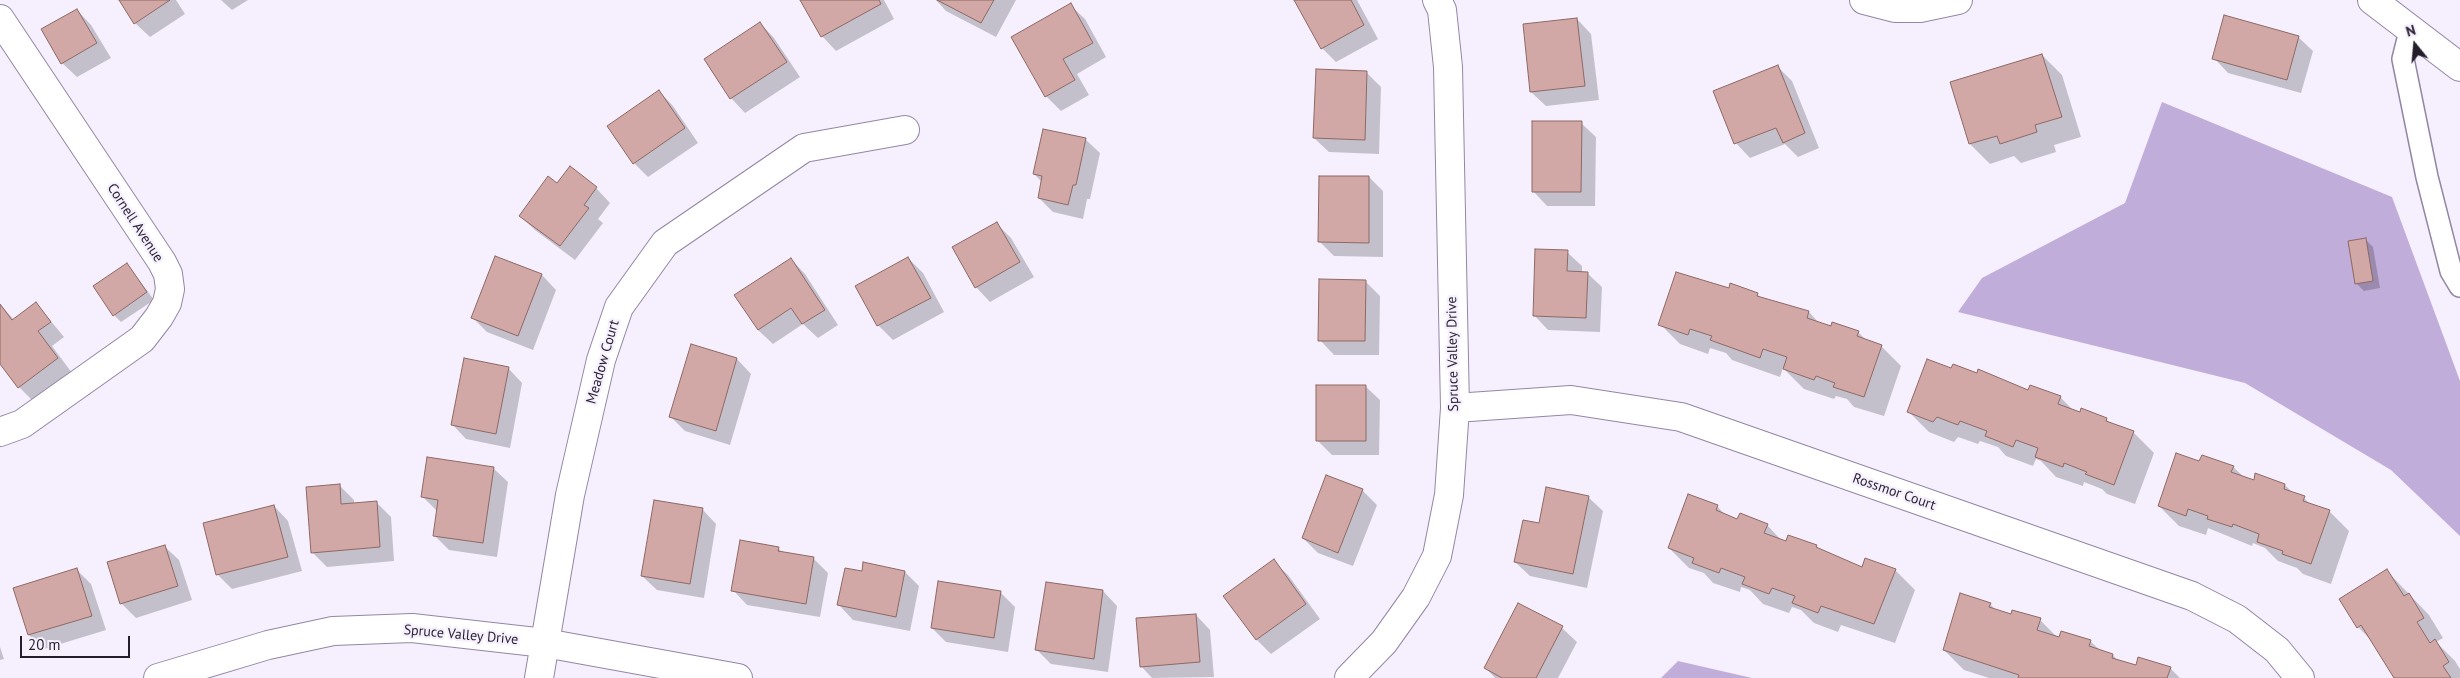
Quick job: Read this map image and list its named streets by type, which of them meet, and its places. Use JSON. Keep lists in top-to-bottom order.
{
  "streets": {
    "street": [
      "Cornell Avenue",
      "Spruce Valley Drive",
      "Meadow Court",
      "Rossmor Court"
    ]
  },
  "crossings": [
    ["Spruce Valley Drive", "Meadow Court"],
    ["Spruce Valley Drive", "Rossmor Court"]
  ],
  "scale_bar": "20 m",
  "north": "top"
}
